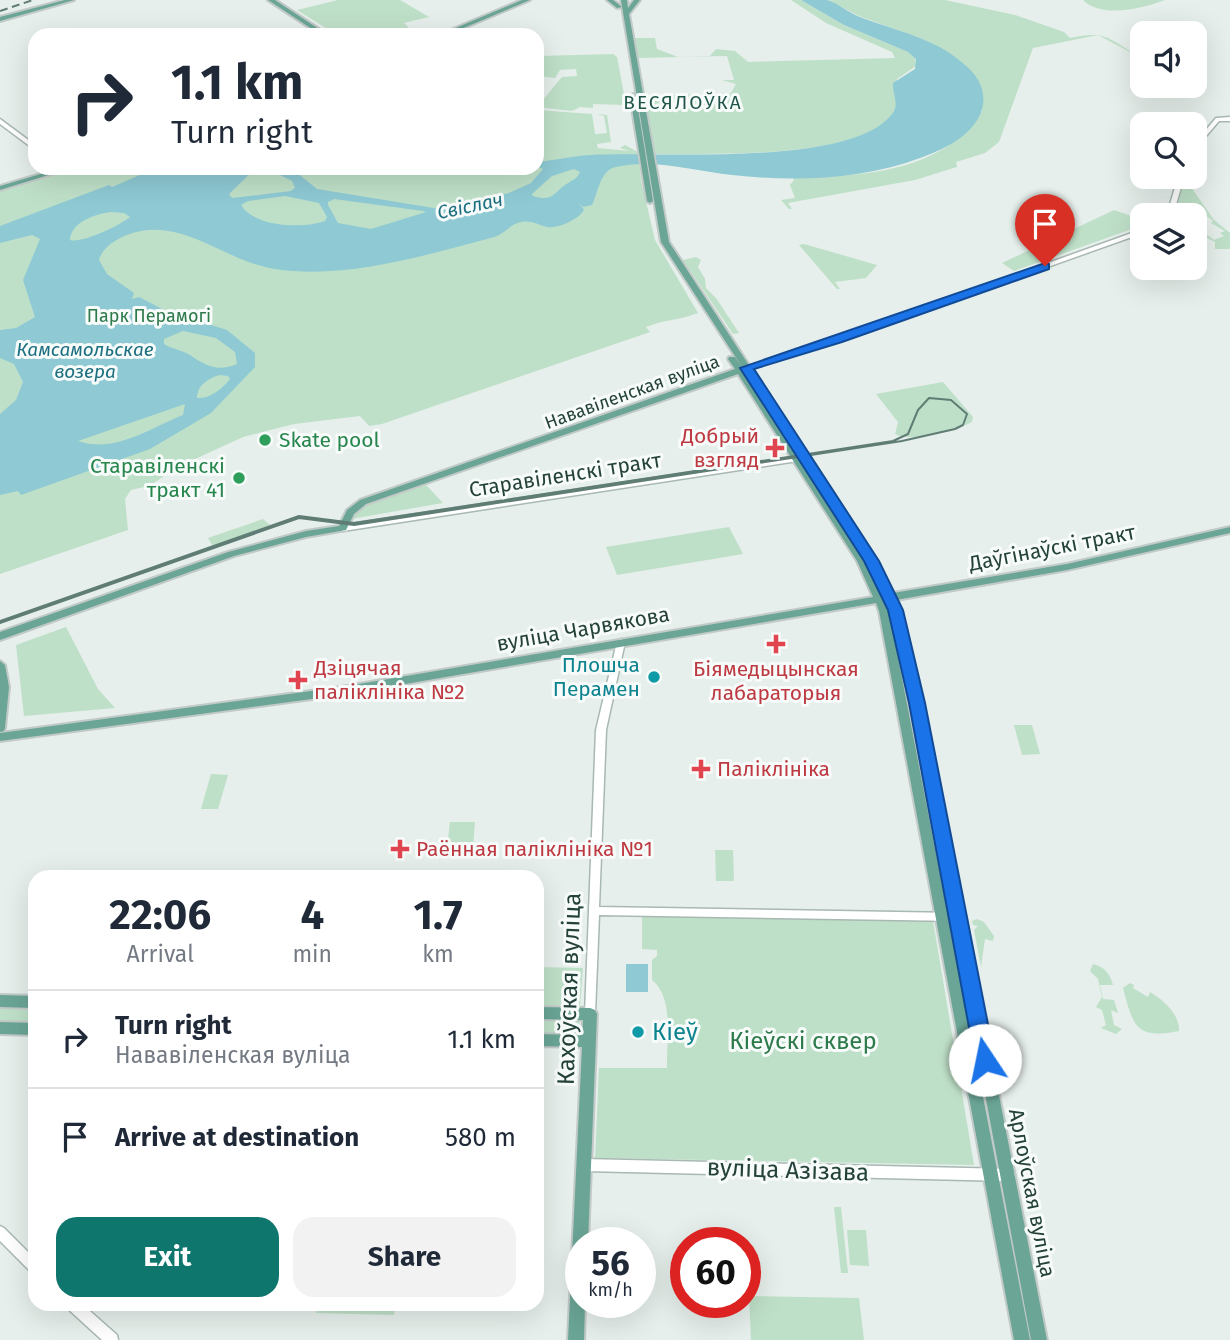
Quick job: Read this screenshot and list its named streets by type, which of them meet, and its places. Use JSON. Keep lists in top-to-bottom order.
{
  "streets": {
    "main road": [
      "Нававіленская вуліца",
      "Старавіленскі тракт",
      "Даўгінаўскі тракт",
      "вуліца Чарвякова",
      "Кахоўская вуліца",
      "Арлоўская вуліца"
    ],
    "street": ["вуліца Азізава"]
  },
  "crossings": [
    ["Нававіленская вуліца", "Старавіленскі тракт"],
    ["Нававіленская вуліца", "Арлоўская вуліца"],
    ["Старавіленскі тракт", "Арлоўская вуліца"],
    ["Даўгінаўскі тракт", "вуліца Чарвякова"],
    ["Даўгінаўскі тракт", "Арлоўская вуліца"],
    ["вуліца Чарвякова", "Кахоўская вуліца"],
    ["вуліца Чарвякова", "Арлоўская вуліца"],
    ["Кахоўская вуліца", "вуліца Азізава"],
    ["вуліца Азізава", "Арлоўская вуліца"]
  ],
  "districts": ["ВЕСЯЛОЎКА"],
  "water": ["Свіслач", "Камсамольскае возера"],
  "parks": ["Парк Перамогі", "Кіеўскі сквер"],
  "places": {
    "other": [
      "Skate pool",
      "Старавіленскі тракт 41",
      "Плошча Перамен",
      "Кіеў"
    ],
    "health": [
      "Добрый взгляд",
      "Біямедыцынская лабараторыя",
      "Дзіцячая паліклініка №2",
      "Паліклініка",
      "Раённая паліклініка №1"
    ]
  },
  "page": {
    "turn": ["1.1 km", "Turn right"],
    "eta": [
      "22:06",
      "Arrival",
      "4",
      "min",
      "1.7",
      "km"
    ],
    "list": [
      {
        "name": "Turn right",
        "note": "Нававіленская вуліца",
        "value": "1.1 km"
      },
      {
        "name": "Arrive at destination",
        "value": "580 m"
      }
    ],
    "buttons": ["Exit", "Share"],
    "speed": "56 km/h",
    "limit": "60"
  }
}
